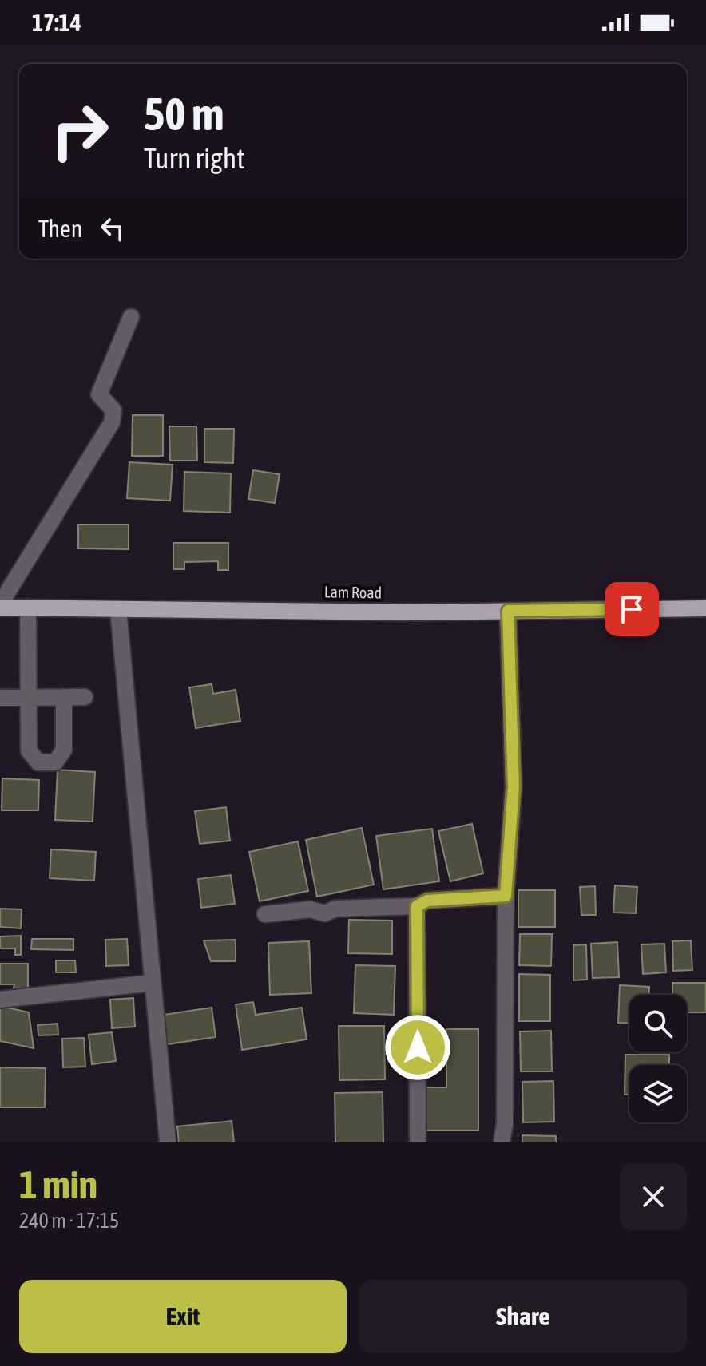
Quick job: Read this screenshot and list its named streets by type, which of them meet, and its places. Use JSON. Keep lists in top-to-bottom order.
{
  "streets": {
    "main road": ["Lam Road"]
  },
  "page": {
    "status": "17:14",
    "turn": ["50 m", "Turn right"],
    "then": "Then",
    "heading": ["1 min", "240 m · 17:15"],
    "buttons": ["Exit", "Share"]
  }
}
